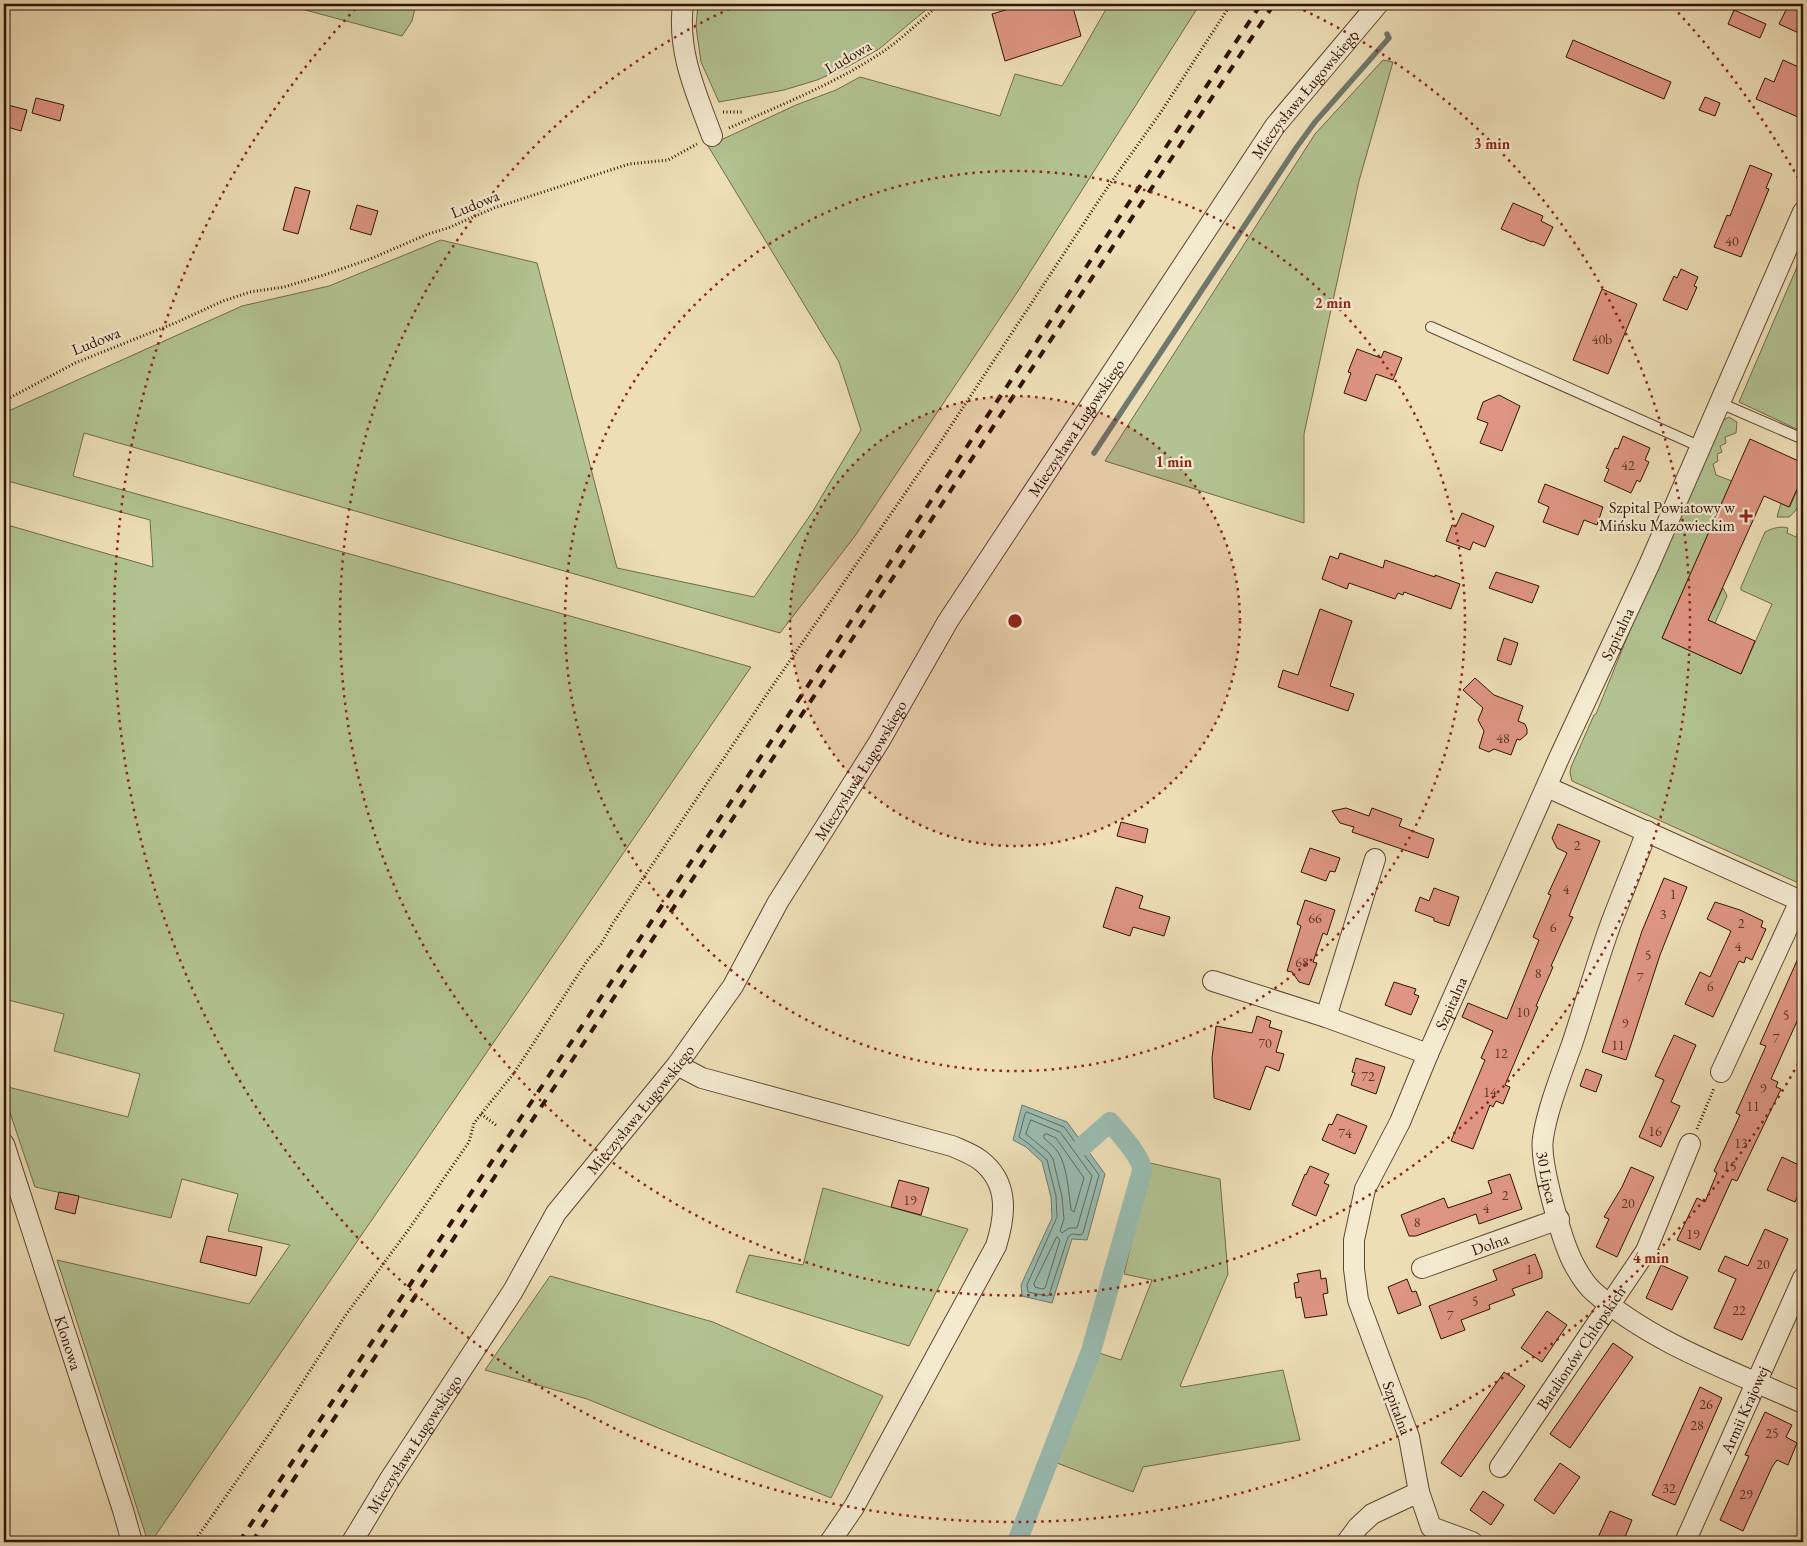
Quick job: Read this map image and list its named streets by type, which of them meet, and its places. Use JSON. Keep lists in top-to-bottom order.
{
  "streets": {
    "street": [
      "Mieczysława Ługowskiego",
      "Szpitalna",
      "30 Lipca",
      "Dolna",
      "Klonowa",
      "Batalionów Chłopskich",
      "Armii Krajowej"
    ],
    "path": ["Ludowa"]
  },
  "crossings": [
    ["30 Lipca", "Dolna"],
    ["30 Lipca", "Batalionów Chłopskich"],
    ["30 Lipca", "Armii Krajowej"]
  ],
  "places": {
    "health": ["Szpital Powiatowy w Mińsku Mazowieckim"]
  },
  "house_numbers": [
    "40",
    "40b",
    "42",
    "48",
    "2",
    "4",
    "1",
    "3",
    "66",
    "2",
    "6",
    "4",
    "5",
    "68",
    "8",
    "7",
    "6",
    "10",
    "5",
    "9",
    "7",
    "70",
    "11",
    "12",
    "72",
    "9",
    "14",
    "11",
    "16",
    "74",
    "13",
    "15",
    "2",
    "19",
    "20",
    "4",
    "8",
    "19",
    "20",
    "1",
    "5",
    "22",
    "7",
    "26",
    "28",
    "25",
    "32",
    "29"
  ],
  "rings": [
    "3 min",
    "2 min",
    "1 min",
    "4 min"
  ]
}
